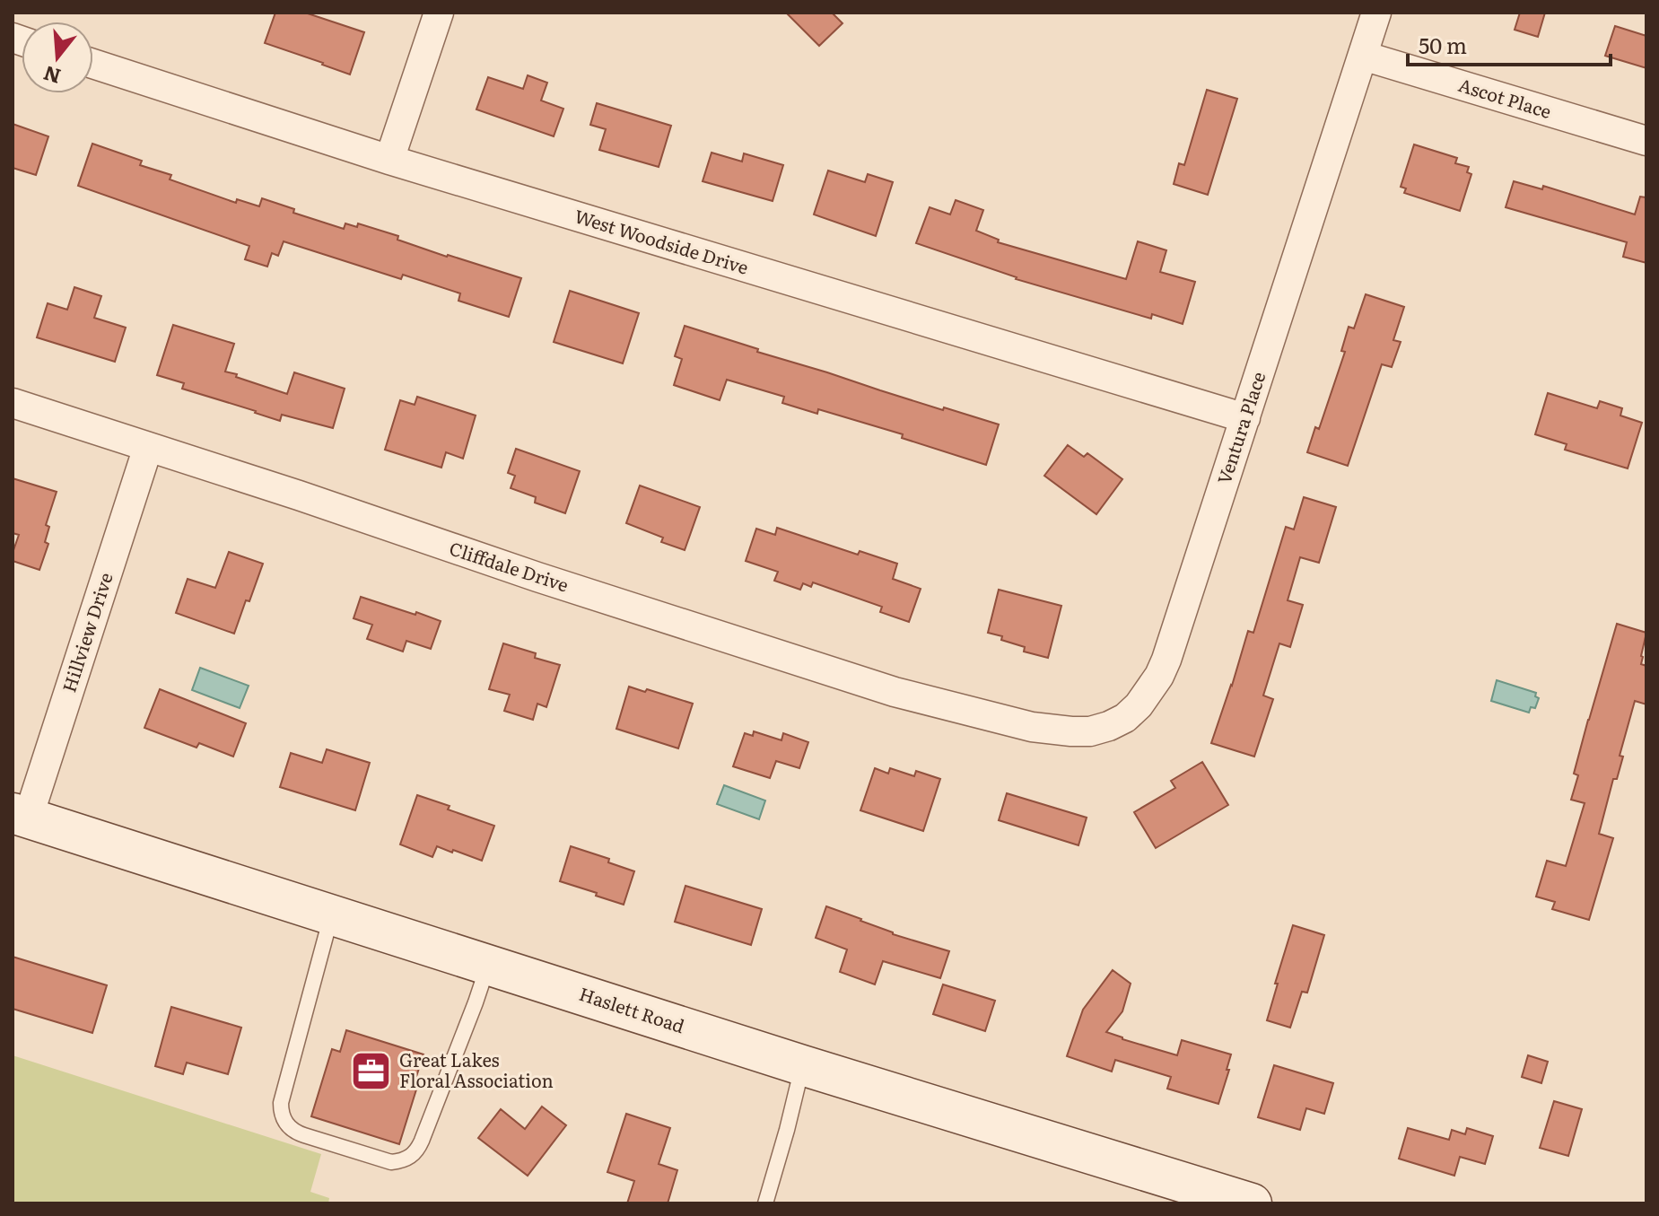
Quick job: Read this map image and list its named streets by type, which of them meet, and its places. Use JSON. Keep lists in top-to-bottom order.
{
  "streets": {
    "street": [
      "Ascot Place",
      "West Woodside Drive",
      "Ventura Place",
      "Cliffdale Drive",
      "Hillview Drive",
      "Haslett Road"
    ]
  },
  "crossings": [
    ["Ascot Place", "Ventura Place"],
    ["West Woodside Drive", "Ventura Place"],
    ["Ventura Place", "Cliffdale Drive"],
    ["Cliffdale Drive", "Hillview Drive"],
    ["Hillview Drive", "Haslett Road"]
  ],
  "places": {
    "office": ["Great Lakes Floral Association"]
  },
  "scale_bar": "50 m",
  "north": "bottom"
}
